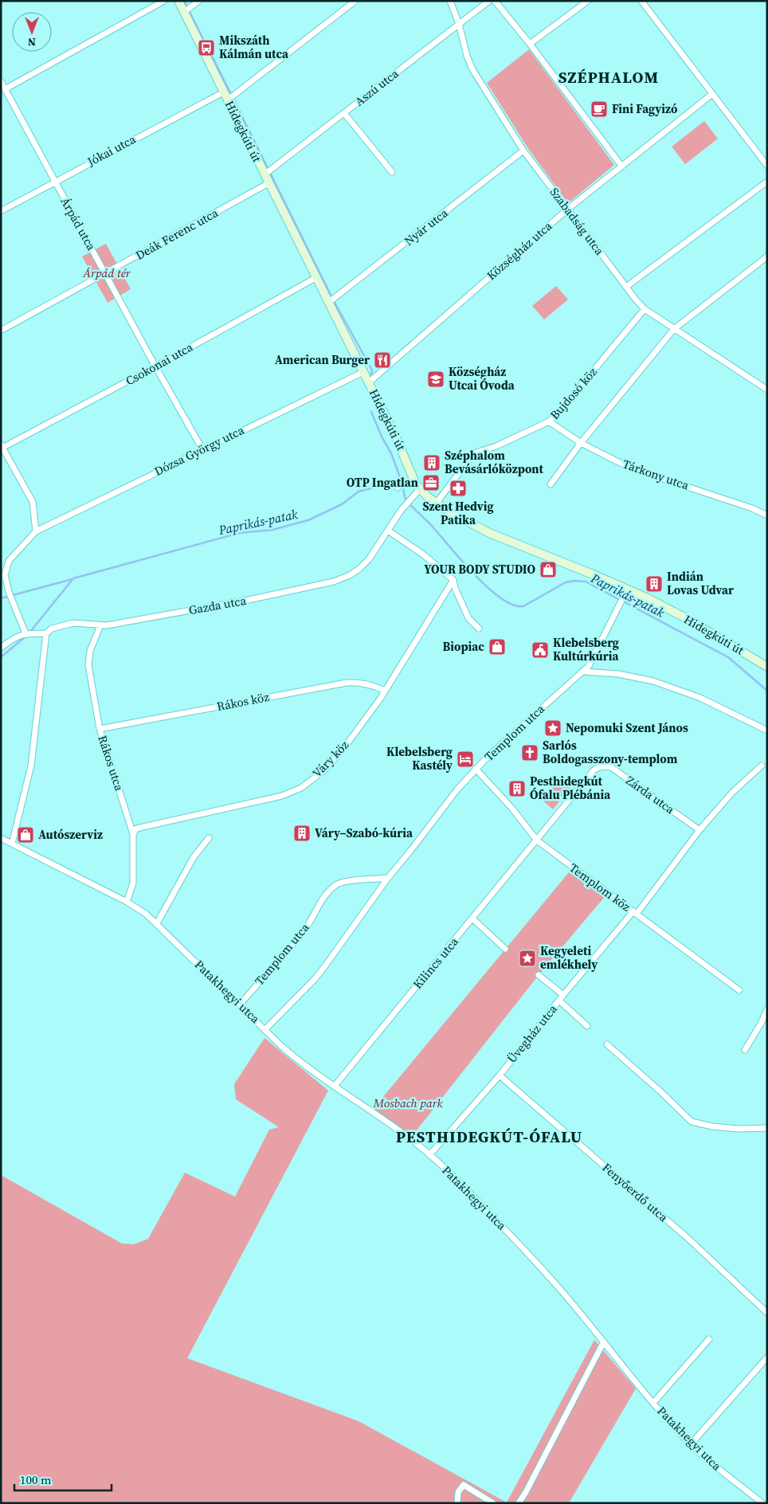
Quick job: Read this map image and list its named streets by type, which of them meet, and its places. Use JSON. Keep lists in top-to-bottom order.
{
  "streets": {
    "main road": ["Hidegkúti út"],
    "street": [
      "Aszú utca",
      "Jókai utca",
      "Szabadság utca",
      "Árpád utca",
      "Nyár utca",
      "Deák Ferenc utca",
      "Községház utca",
      "Csokonai utca",
      "Bujdosó köz",
      "Dózsa György utca",
      "Tárkony utca",
      "Gazda utca",
      "Rákos köz",
      "Templom utca",
      "Váry köz",
      "Rákos utca",
      "Zárda utca",
      "Templom köz",
      "Kilincs utca",
      "Patakhegyi utca",
      "Üvegház utca",
      "Fenyőerdő utca"
    ]
  },
  "crossings": [
    ["Aszú utca", "Hidegkúti út"],
    ["Aszú utca", "Szabadság utca"],
    ["Hidegkúti út", "Jókai utca"],
    ["Hidegkúti út", "Nyár utca"],
    ["Hidegkúti út", "Deák Ferenc utca"],
    ["Hidegkúti út", "Községház utca"],
    ["Hidegkúti út", "Csokonai utca"],
    ["Hidegkúti út", "Bujdosó köz"],
    ["Hidegkúti út", "Dózsa György utca"],
    ["Hidegkúti út", "Gazda utca"],
    ["Hidegkúti út", "Templom utca"],
    ["Jókai utca", "Árpád utca"],
    ["Szabadság utca", "Nyár utca"],
    ["Szabadság utca", "Községház utca"],
    ["Szabadság utca", "Bujdosó köz"],
    ["Árpád utca", "Deák Ferenc utca"],
    ["Árpád utca", "Csokonai utca"],
    ["Árpád utca", "Dózsa György utca"],
    ["Bujdosó köz", "Tárkony utca"],
    ["Gazda utca", "Rákos utca"],
    ["Rákos köz", "Váry köz"],
    ["Rákos köz", "Rákos utca"],
    ["Templom utca", "Templom köz"],
    ["Templom utca", "Patakhegyi utca"],
    ["Váry köz", "Rákos utca"],
    ["Rákos utca", "Patakhegyi utca"],
    ["Zárda utca", "Templom köz"],
    ["Zárda utca", "Kilincs utca"],
    ["Zárda utca", "Üvegház utca"],
    ["Templom köz", "Kilincs utca"],
    ["Templom köz", "Üvegház utca"],
    ["Kilincs utca", "Patakhegyi utca"],
    ["Patakhegyi utca", "Üvegház utca"],
    ["Üvegház utca", "Fenyőerdő utca"]
  ],
  "districts": ["SZÉPHALOM", "PESTHIDEGKÚT-ÓFALU"],
  "water": ["Paprikás-patak"],
  "parks": ["Árpád tér", "Mosbach park"],
  "places": {
    "bus stop": ["Mikszáth Kálmán utca"],
    "cafe": ["Fini Fagyizó"],
    "restaurant": ["American Burger"],
    "school or university": ["Községház Utcai Óvoda"],
    "building": [
      "Széphalom Bevásárlóközpont",
      "Indián Lovas Udvar",
      "Pesthidegkút Ófalu Plébánia",
      "Váry–Szabó-kúria"
    ],
    "office": ["OTP Ingatlan"],
    "pharmacy": ["Szent Hedvig Patika"],
    "shop": ["YOUR BODY STUDIO", "Biopiac", "Autószerviz"],
    "public building": ["Klebelsberg Kultúrkúria"],
    "place": ["Nepomuki Szent János", "Kegyeleti emlékhely"],
    "church": ["Sarlós Boldogasszony-templom"],
    "hotel": ["Klebelsberg Kastély"]
  },
  "scale_bar": "100 m",
  "north": "bottom"
}
